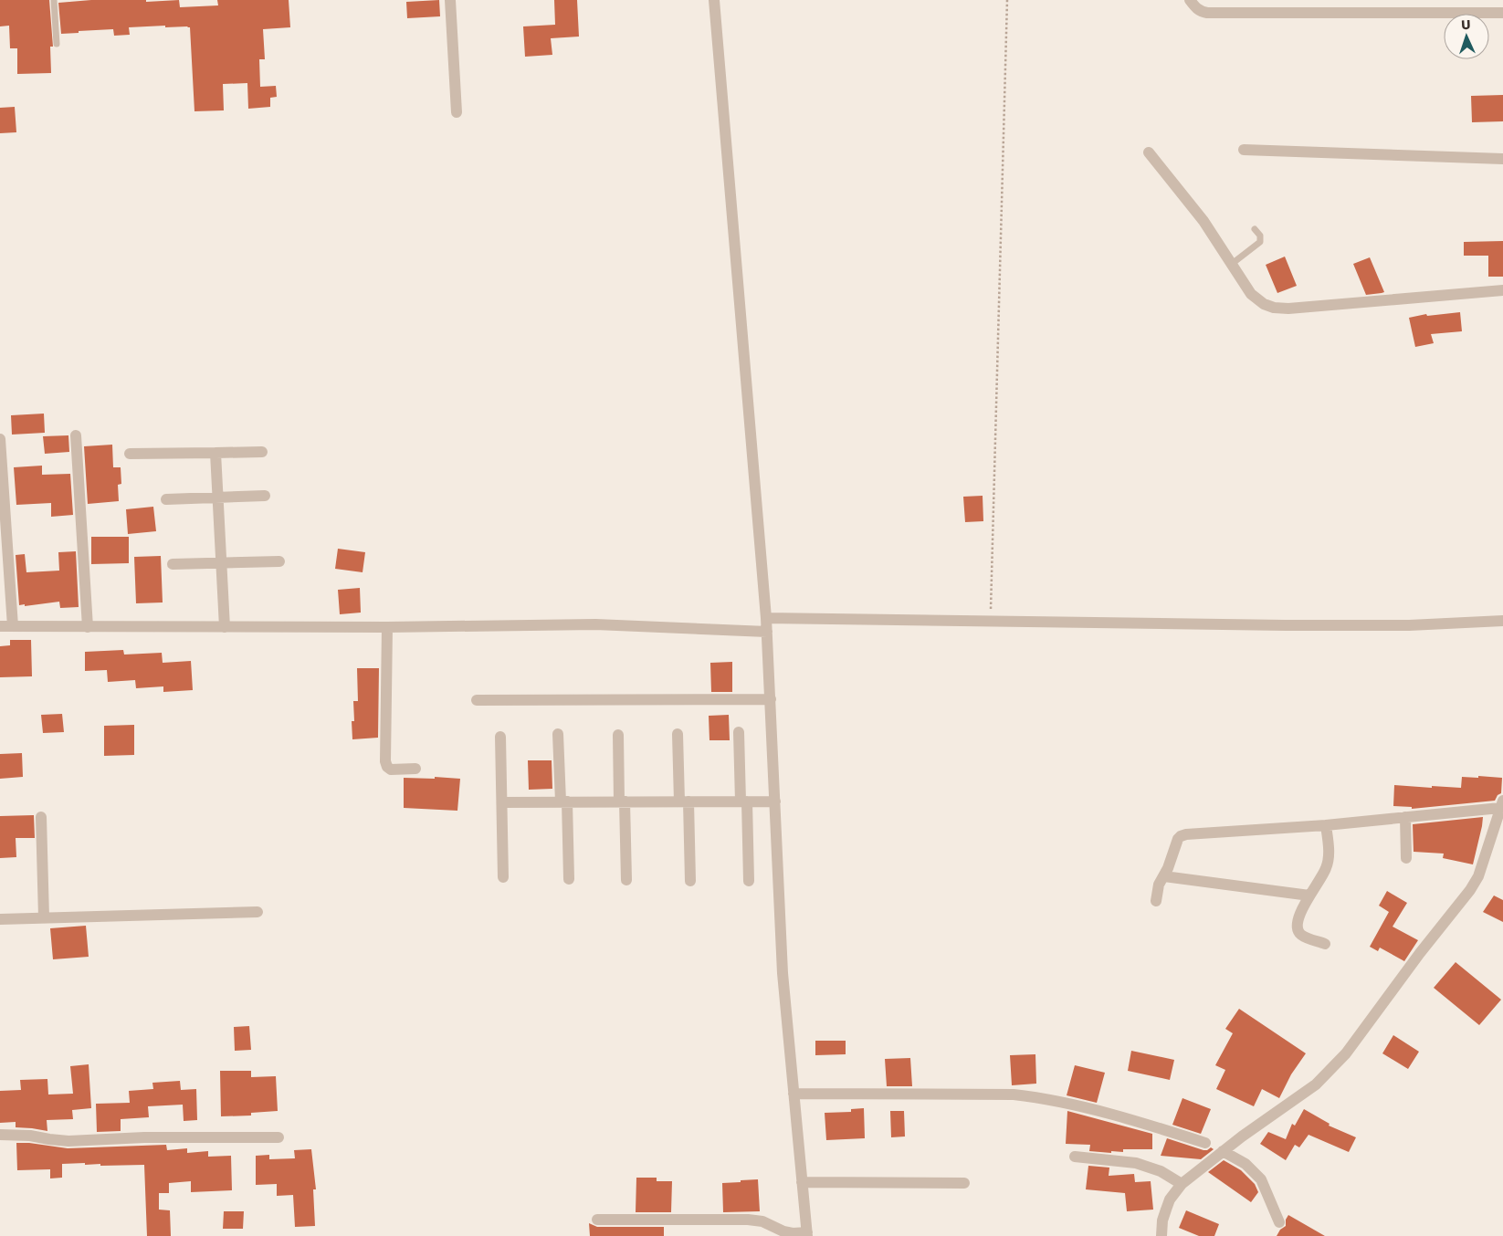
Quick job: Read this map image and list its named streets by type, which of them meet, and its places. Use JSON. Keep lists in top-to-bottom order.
{
  "north": "top"
}
